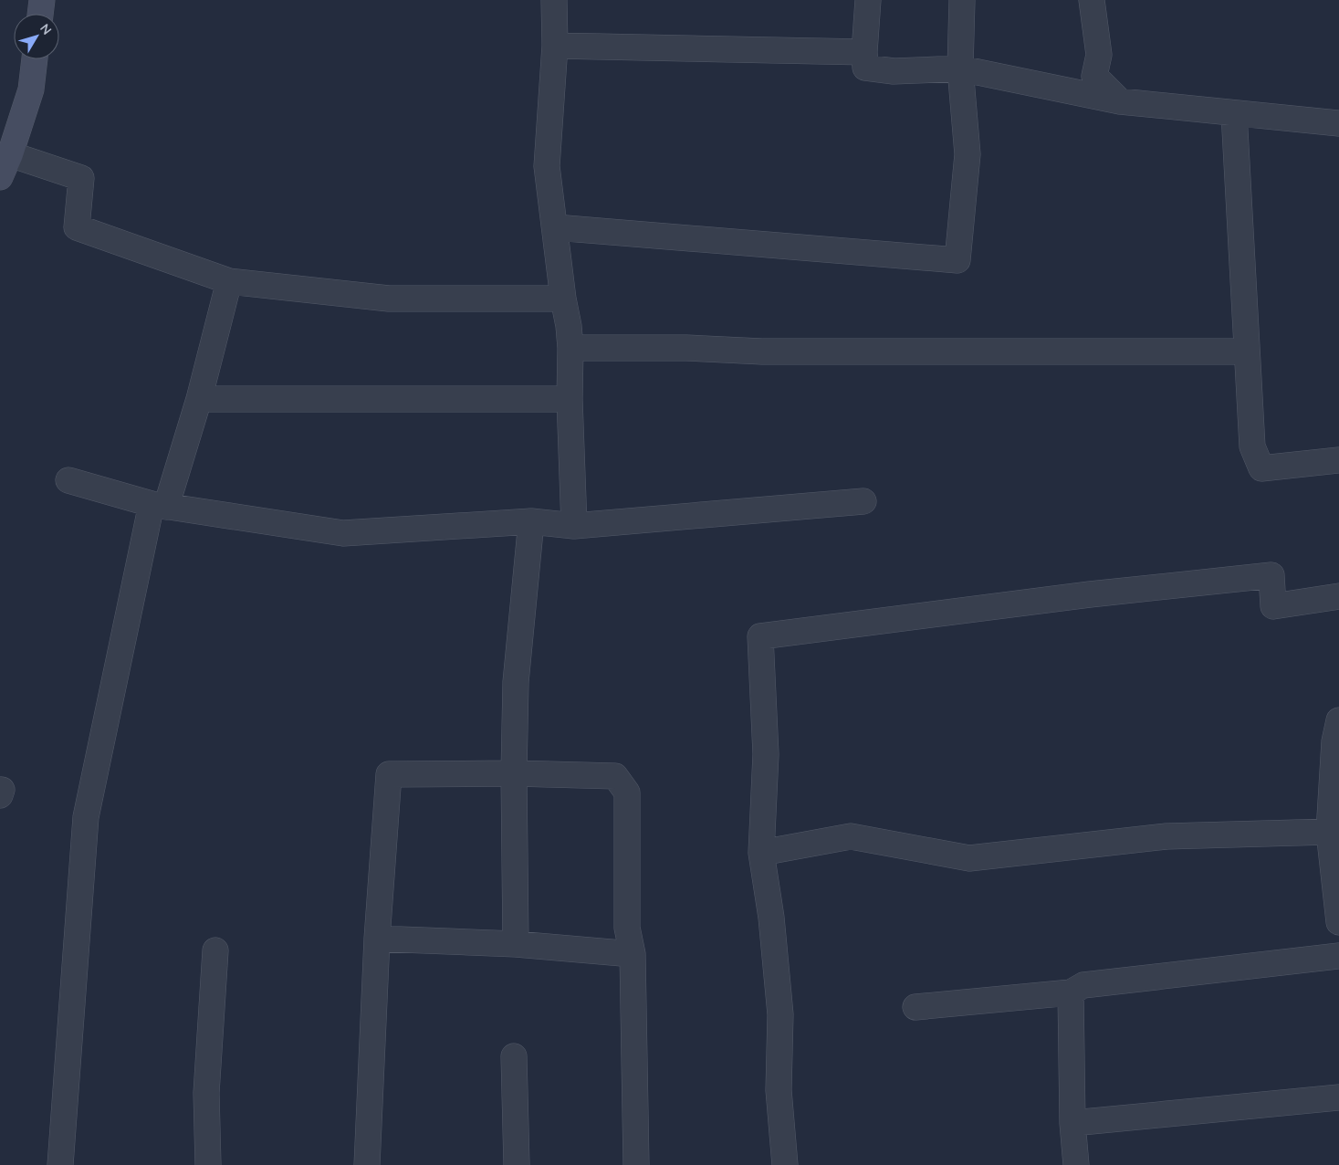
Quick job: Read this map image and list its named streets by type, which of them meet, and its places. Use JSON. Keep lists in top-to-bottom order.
{
  "north": "top right"
}
